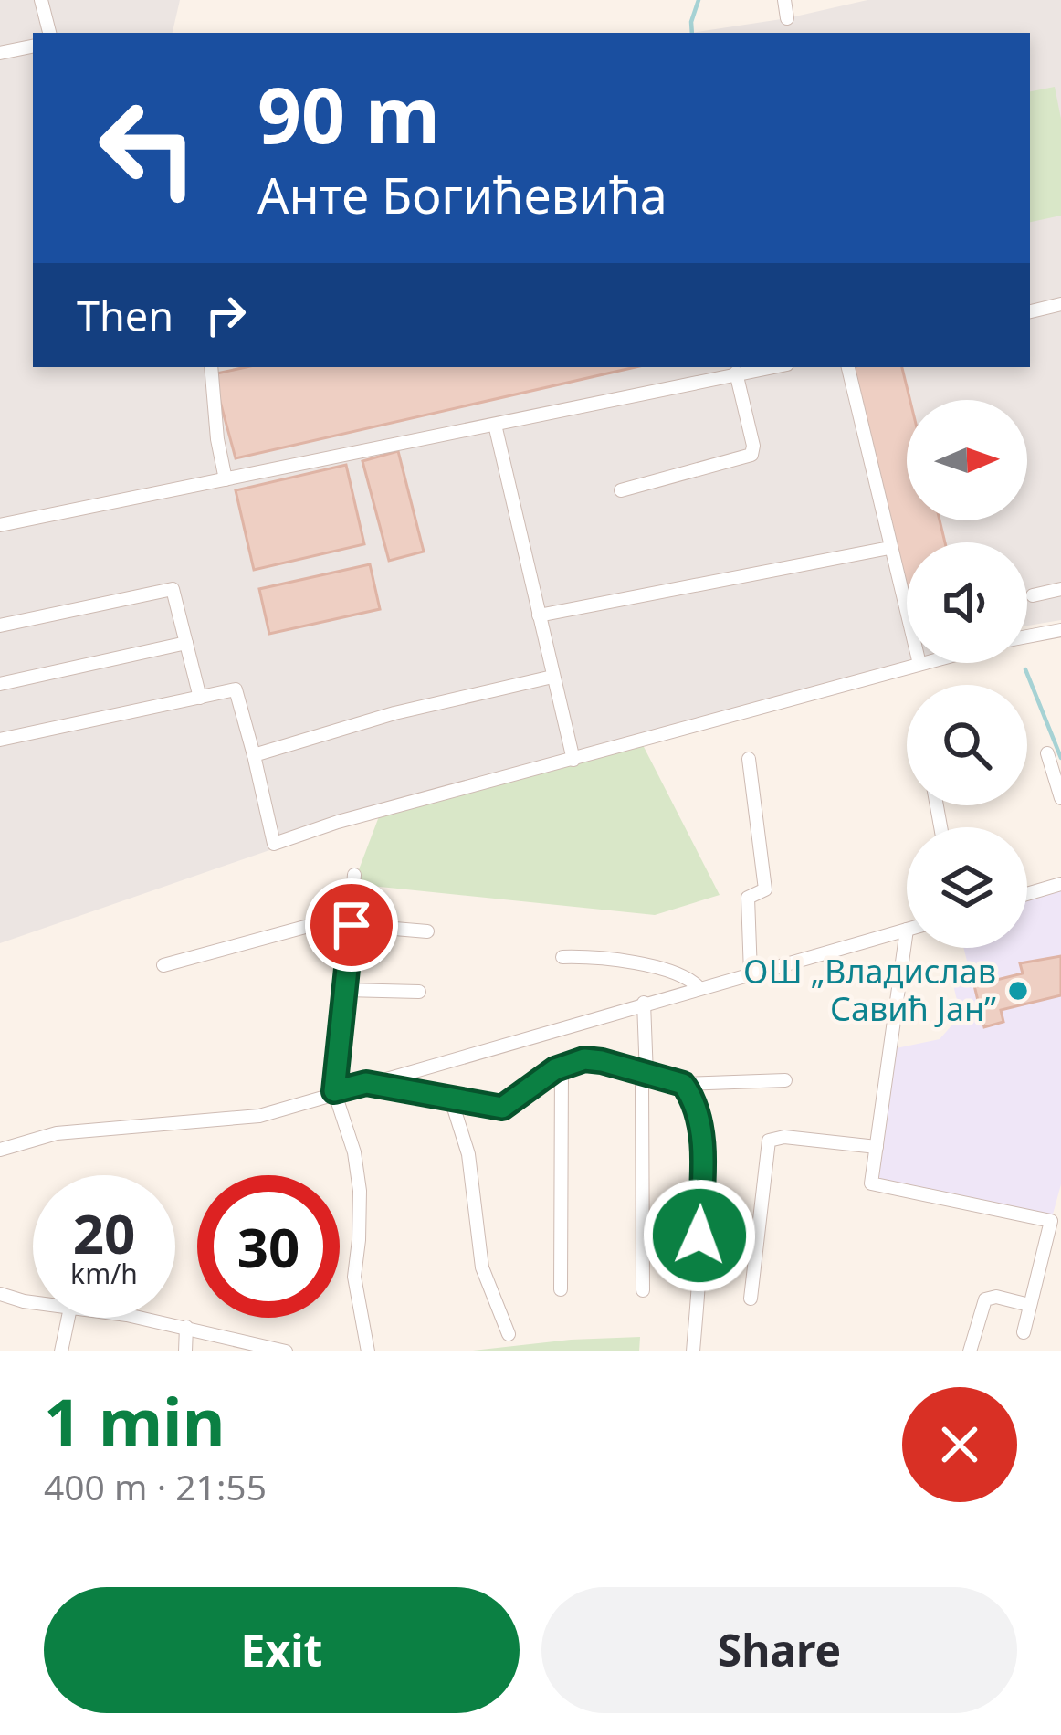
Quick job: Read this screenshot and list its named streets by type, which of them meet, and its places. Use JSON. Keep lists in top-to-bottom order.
{
  "places": ["ОШ „Владислав Савић Јан”"],
  "north": "right",
  "page": {
    "turn": ["90 m", "Анте Богићевића"],
    "then": "Then",
    "speed": "20 km/h",
    "limit": "30",
    "heading": ["1 min", "400 m · 21:55"],
    "buttons": ["Exit", "Share"]
  }
}
